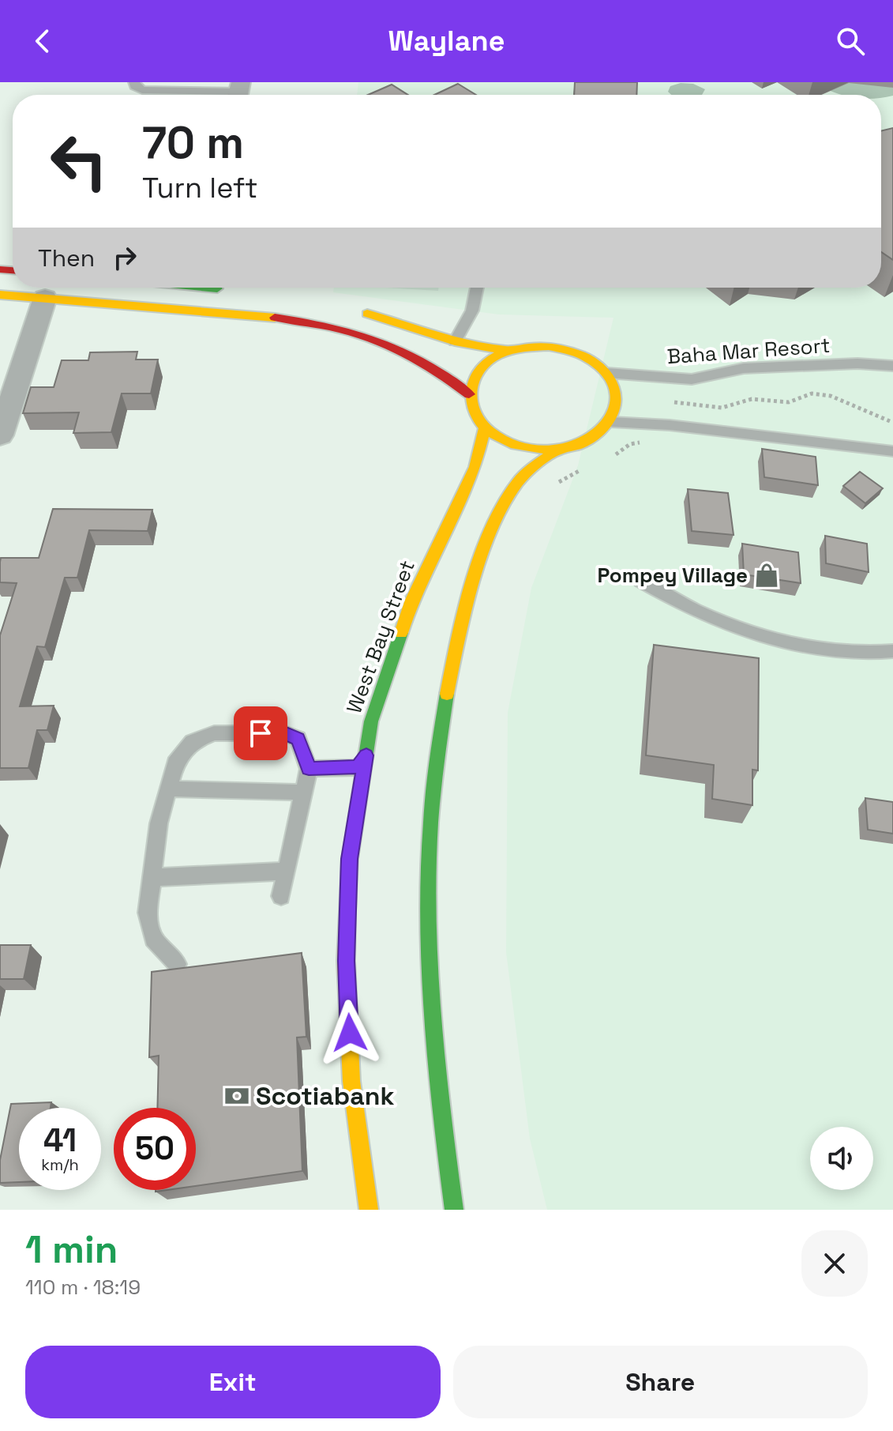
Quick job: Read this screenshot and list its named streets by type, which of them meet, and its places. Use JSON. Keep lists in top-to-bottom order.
{
  "streets": {
    "main road": ["West Bay Street"],
    "lane": ["Baha Mar Resort"]
  },
  "crossings": [
    ["Baha Mar Resort", "West Bay Street"]
  ],
  "places": {
    "shop": ["Pompey Village"],
    "bank": ["Scotiabank"]
  },
  "page": {
    "header": "Waylane",
    "turn": ["70 m", "Turn left"],
    "then": "Then",
    "speed": "41 km/h",
    "limit": "50",
    "heading": ["1 min", "110 m · 18:19"],
    "buttons": ["Exit", "Share"]
  }
}
